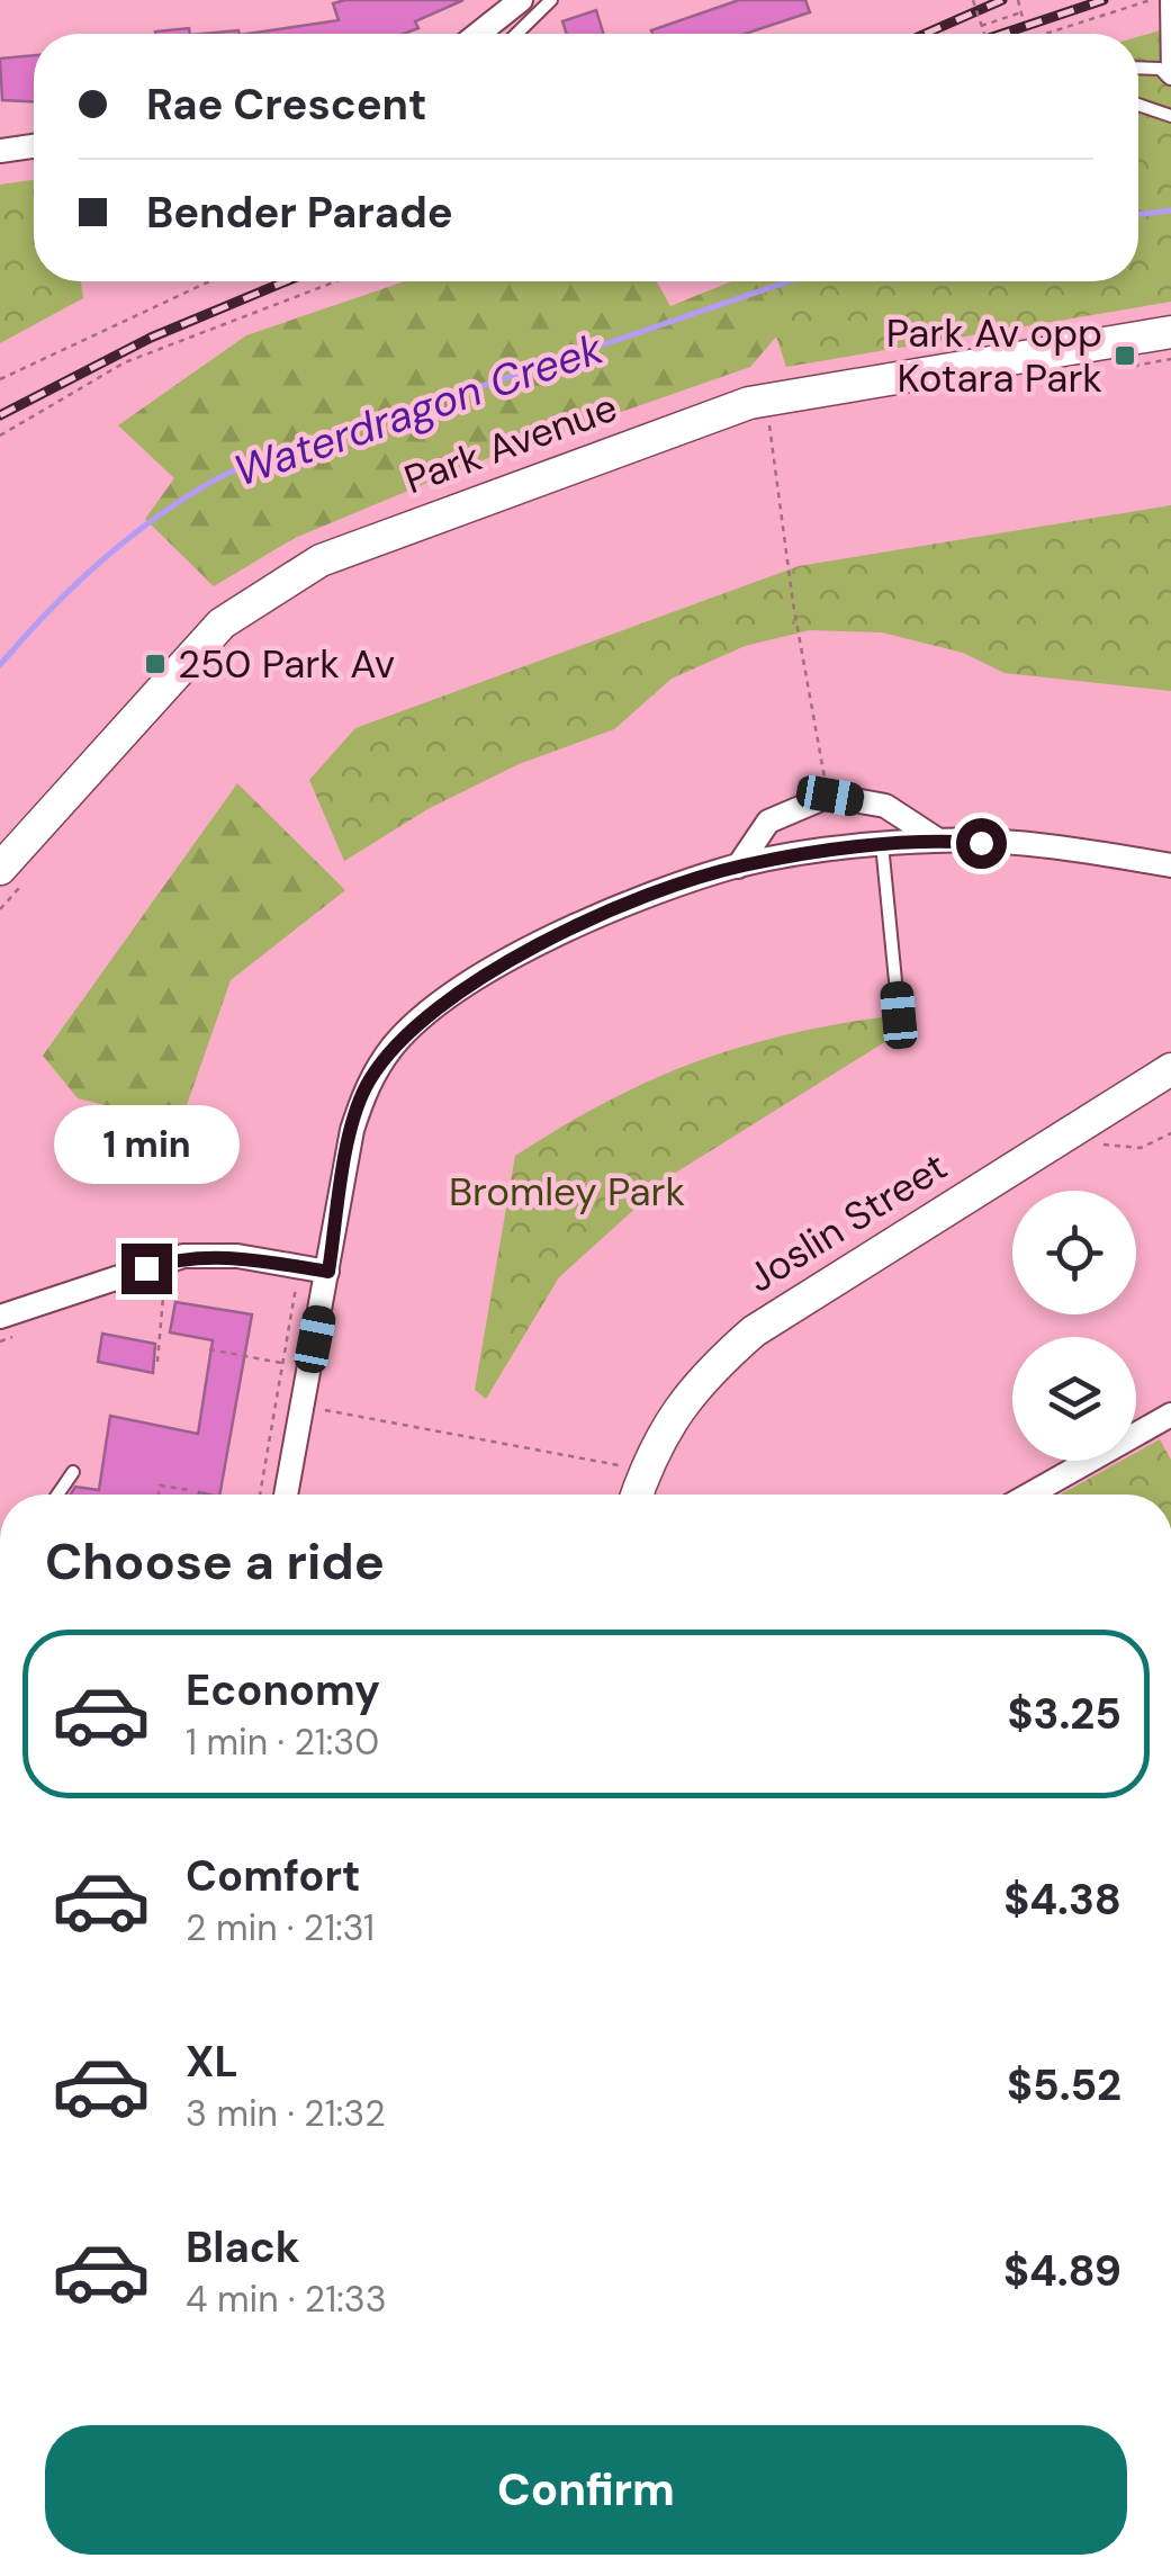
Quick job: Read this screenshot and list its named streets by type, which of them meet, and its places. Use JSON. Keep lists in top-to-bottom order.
{
  "streets": {
    "main road": ["Park Avenue", "Joslin Street"]
  },
  "water": ["Waterdragon Creek"],
  "parks": ["Bromley Park"],
  "places": {
    "transit": ["Park Av opp Kotara Park", "250 Park Av"]
  },
  "page": {
    "banner": ["Rae Crescent", "Bender Parade"],
    "bubble": "1 min",
    "heading": "Choose a ride",
    "list": [
      {
        "name": "Economy",
        "note": "1 min · 21:30",
        "value": "$3.25"
      },
      {
        "name": "Comfort",
        "note": "2 min · 21:31",
        "value": "$4.38"
      },
      {
        "name": "XL",
        "note": "3 min · 21:32",
        "value": "$5.52"
      },
      {
        "name": "Black",
        "note": "4 min · 21:33",
        "value": "$4.89"
      }
    ],
    "buttons": "Confirm"
  }
}
